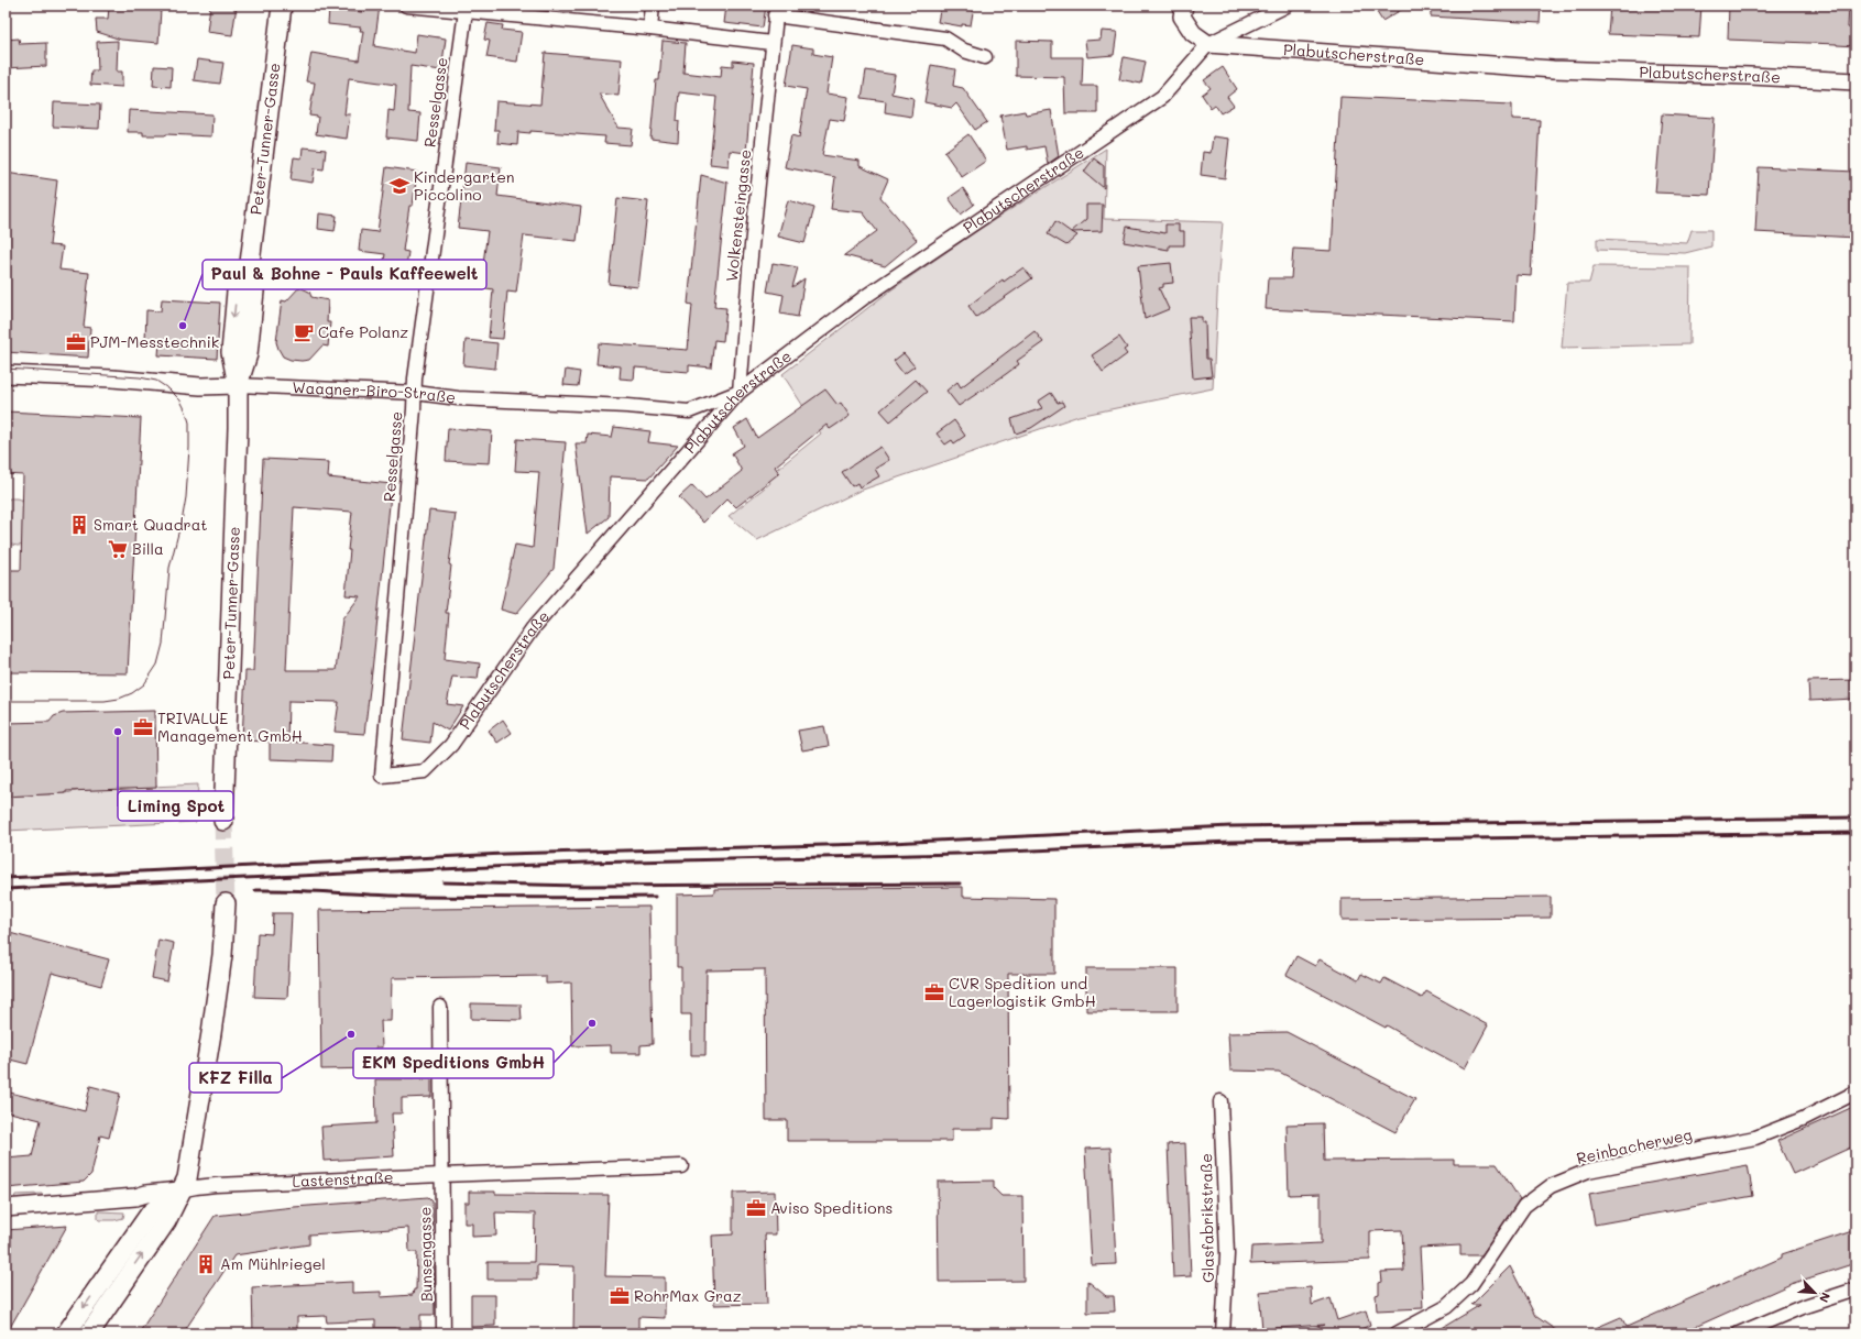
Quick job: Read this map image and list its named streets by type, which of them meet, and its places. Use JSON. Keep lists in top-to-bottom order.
{
  "streets": {
    "main road": ["Peter-Tunner-Gasse"],
    "street": [
      "Plabutscherstraße",
      "Resselgasse",
      "Wolkensteingasse",
      "Waagner-Biro-Straße",
      "Reinbacherweg",
      "Lastenstraße",
      "Glasfabrikstraße",
      "Bunsengasse"
    ]
  },
  "crossings": [
    ["Plabutscherstraße", "Resselgasse"],
    ["Plabutscherstraße", "Wolkensteingasse"],
    ["Plabutscherstraße", "Waagner-Biro-Straße"],
    ["Resselgasse", "Waagner-Biro-Straße"],
    ["Peter-Tunner-Gasse", "Waagner-Biro-Straße"],
    ["Wolkensteingasse", "Waagner-Biro-Straße"],
    ["Lastenstraße", "Bunsengasse"]
  ],
  "places": {
    "school or university": ["Kindergarten Piccolino"],
    "other": [
      "Paul & Bohne - Pauls Kaffeewelt",
      "Liming Spot",
      "EKM Speditions GmbH",
      "KFZ Filla"
    ],
    "cafe": ["Cafe Polanz"],
    "office": [
      "PJM-Messtechnik",
      "TRIVALUE Management GmbH",
      "CVR Spedition und Lagerlogistik GmbH",
      "Aviso Speditions",
      "RohrMax Graz"
    ],
    "building": ["Smart Quadrat", "Am Mühlriegel"],
    "supermarket": ["Billa"]
  },
  "north": "bottom right"
}
